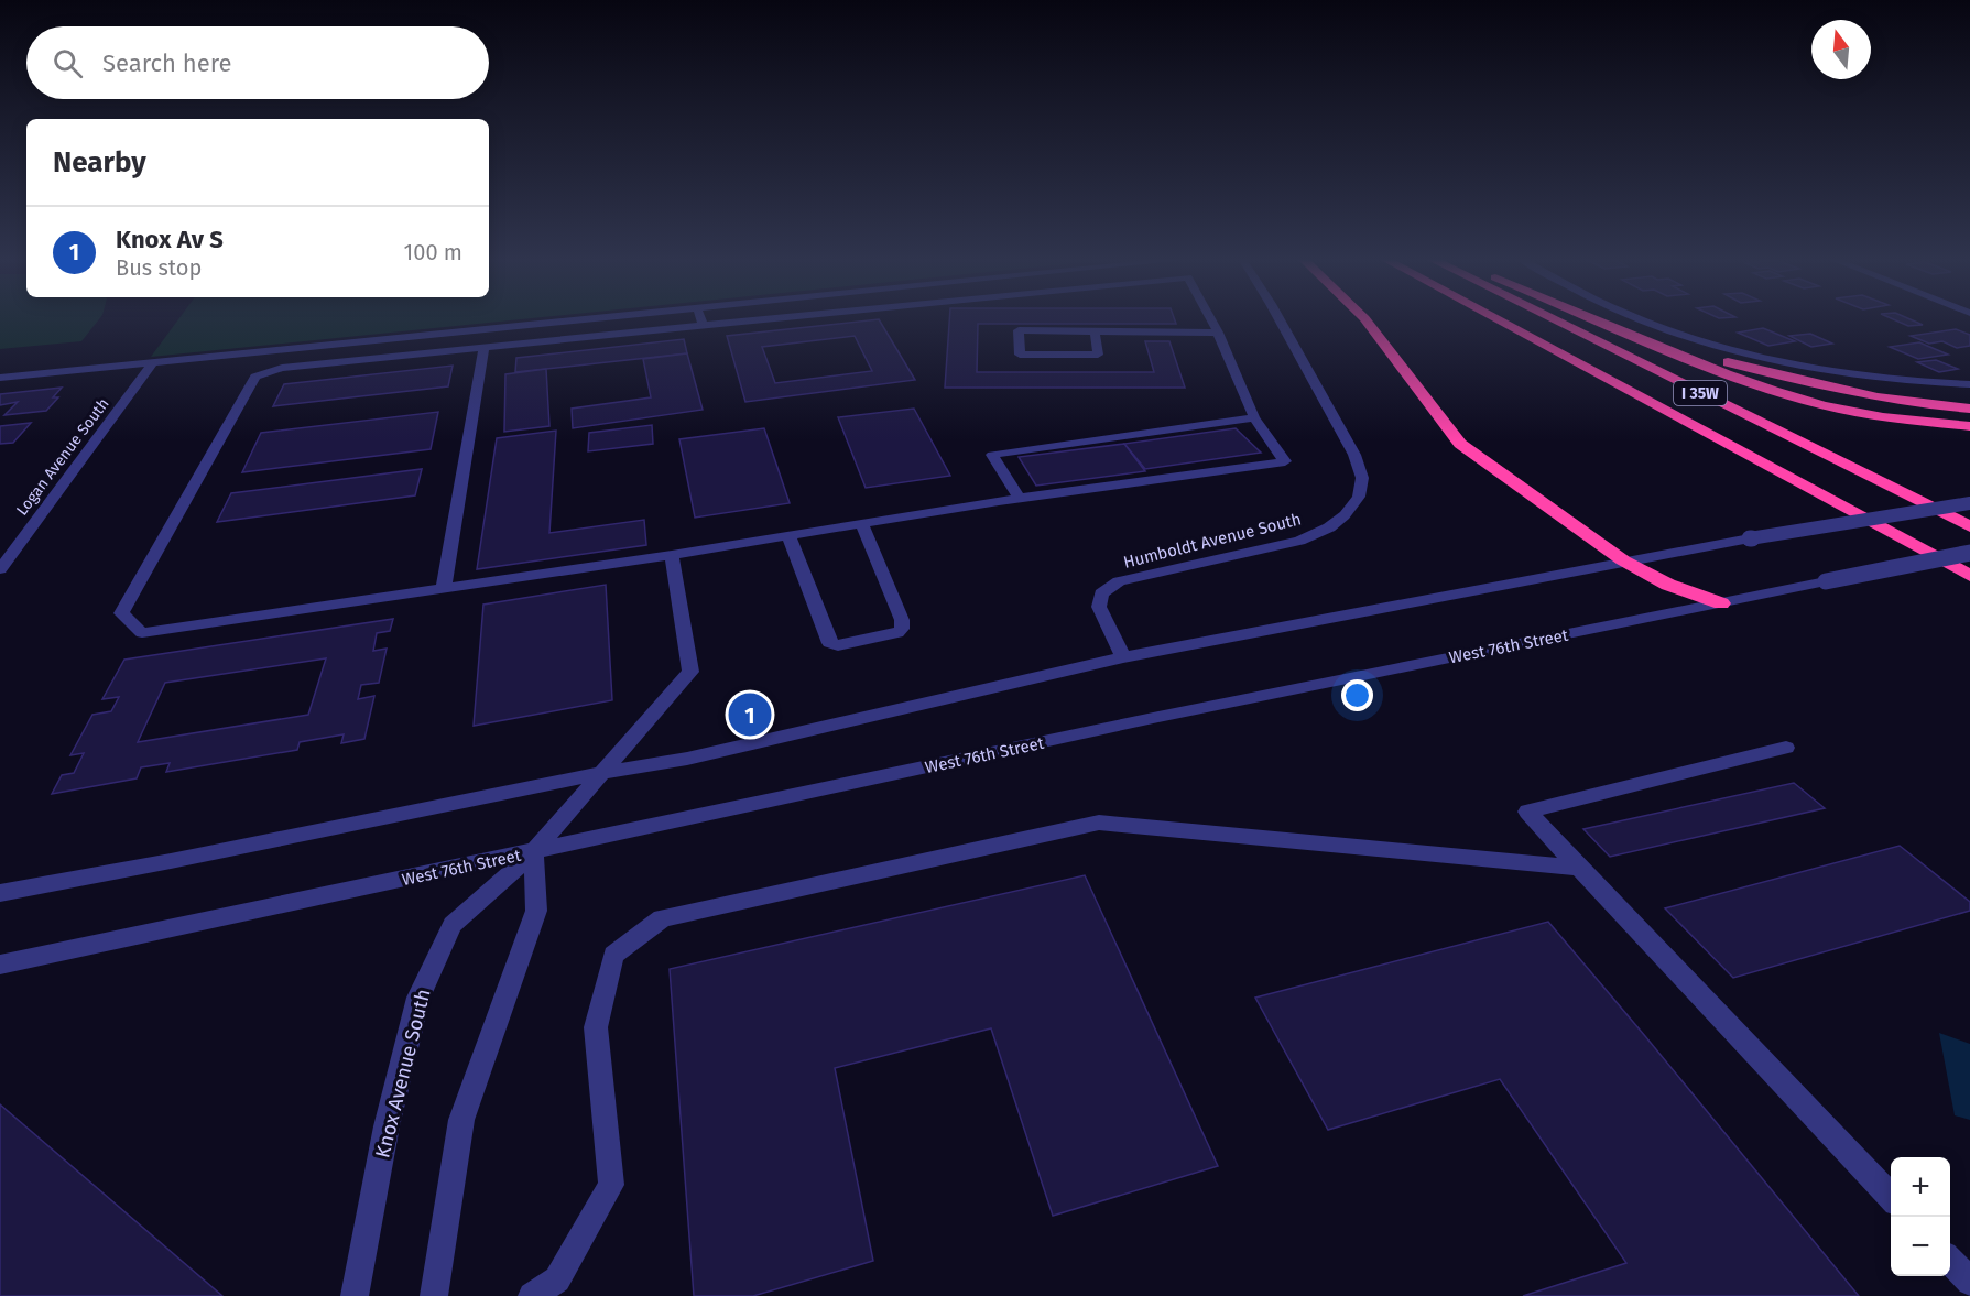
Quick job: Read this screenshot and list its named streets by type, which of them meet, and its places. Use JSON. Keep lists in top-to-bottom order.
{
  "streets": {
    "highway": ["I 35W"],
    "street": [
      "Logan Avenue South",
      "Humboldt Avenue South",
      "West 76th Street",
      "Knox Avenue South"
    ]
  },
  "crossings": [
    ["West 76th Street", "Knox Avenue South"]
  ],
  "north": "top",
  "page": {
    "search": "Search here",
    "heading": "Nearby",
    "list": [
      {
        "mark": "1",
        "name": "Knox Av S",
        "note": "Bus stop",
        "value": "100 m"
      }
    ],
    "pins": "1",
    "map_buttons": ["+", "−"]
  }
}
